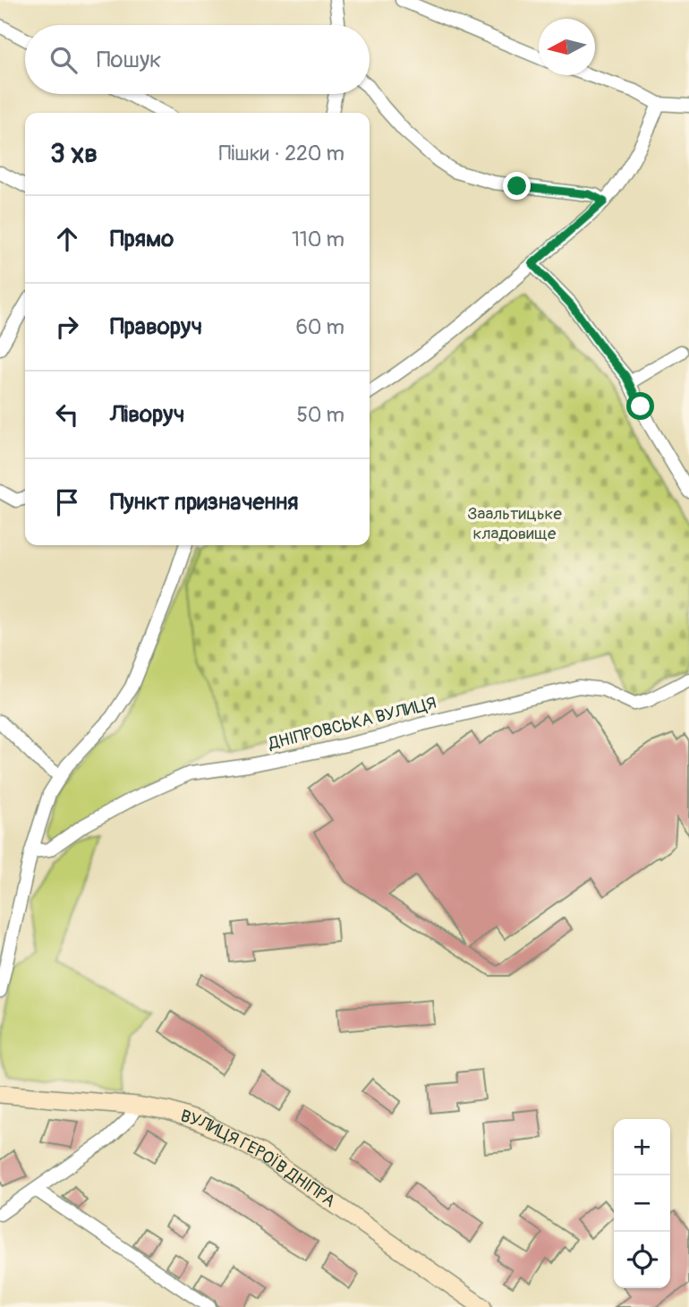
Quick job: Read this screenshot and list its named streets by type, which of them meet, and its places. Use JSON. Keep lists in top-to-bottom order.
{
  "streets": {
    "main road": ["ВУЛИЦЯ ГЕРОЇВ ДНІПРА"],
    "street": ["ДНІПРОВСЬКА ВУЛИЦЯ"]
  },
  "parks": ["Заальтицьке кладовище"],
  "north": "left",
  "page": {
    "search": "Пошук",
    "heading": ["3 хв", "Пішки · 220 m"],
    "list": [
      ["Прямо", "110 m"],
      ["Праворуч", "60 m"],
      ["Ліворуч", "50 m"],
      "Пункт призначення"
    ],
    "map_buttons": ["+", "−"]
  }
}
